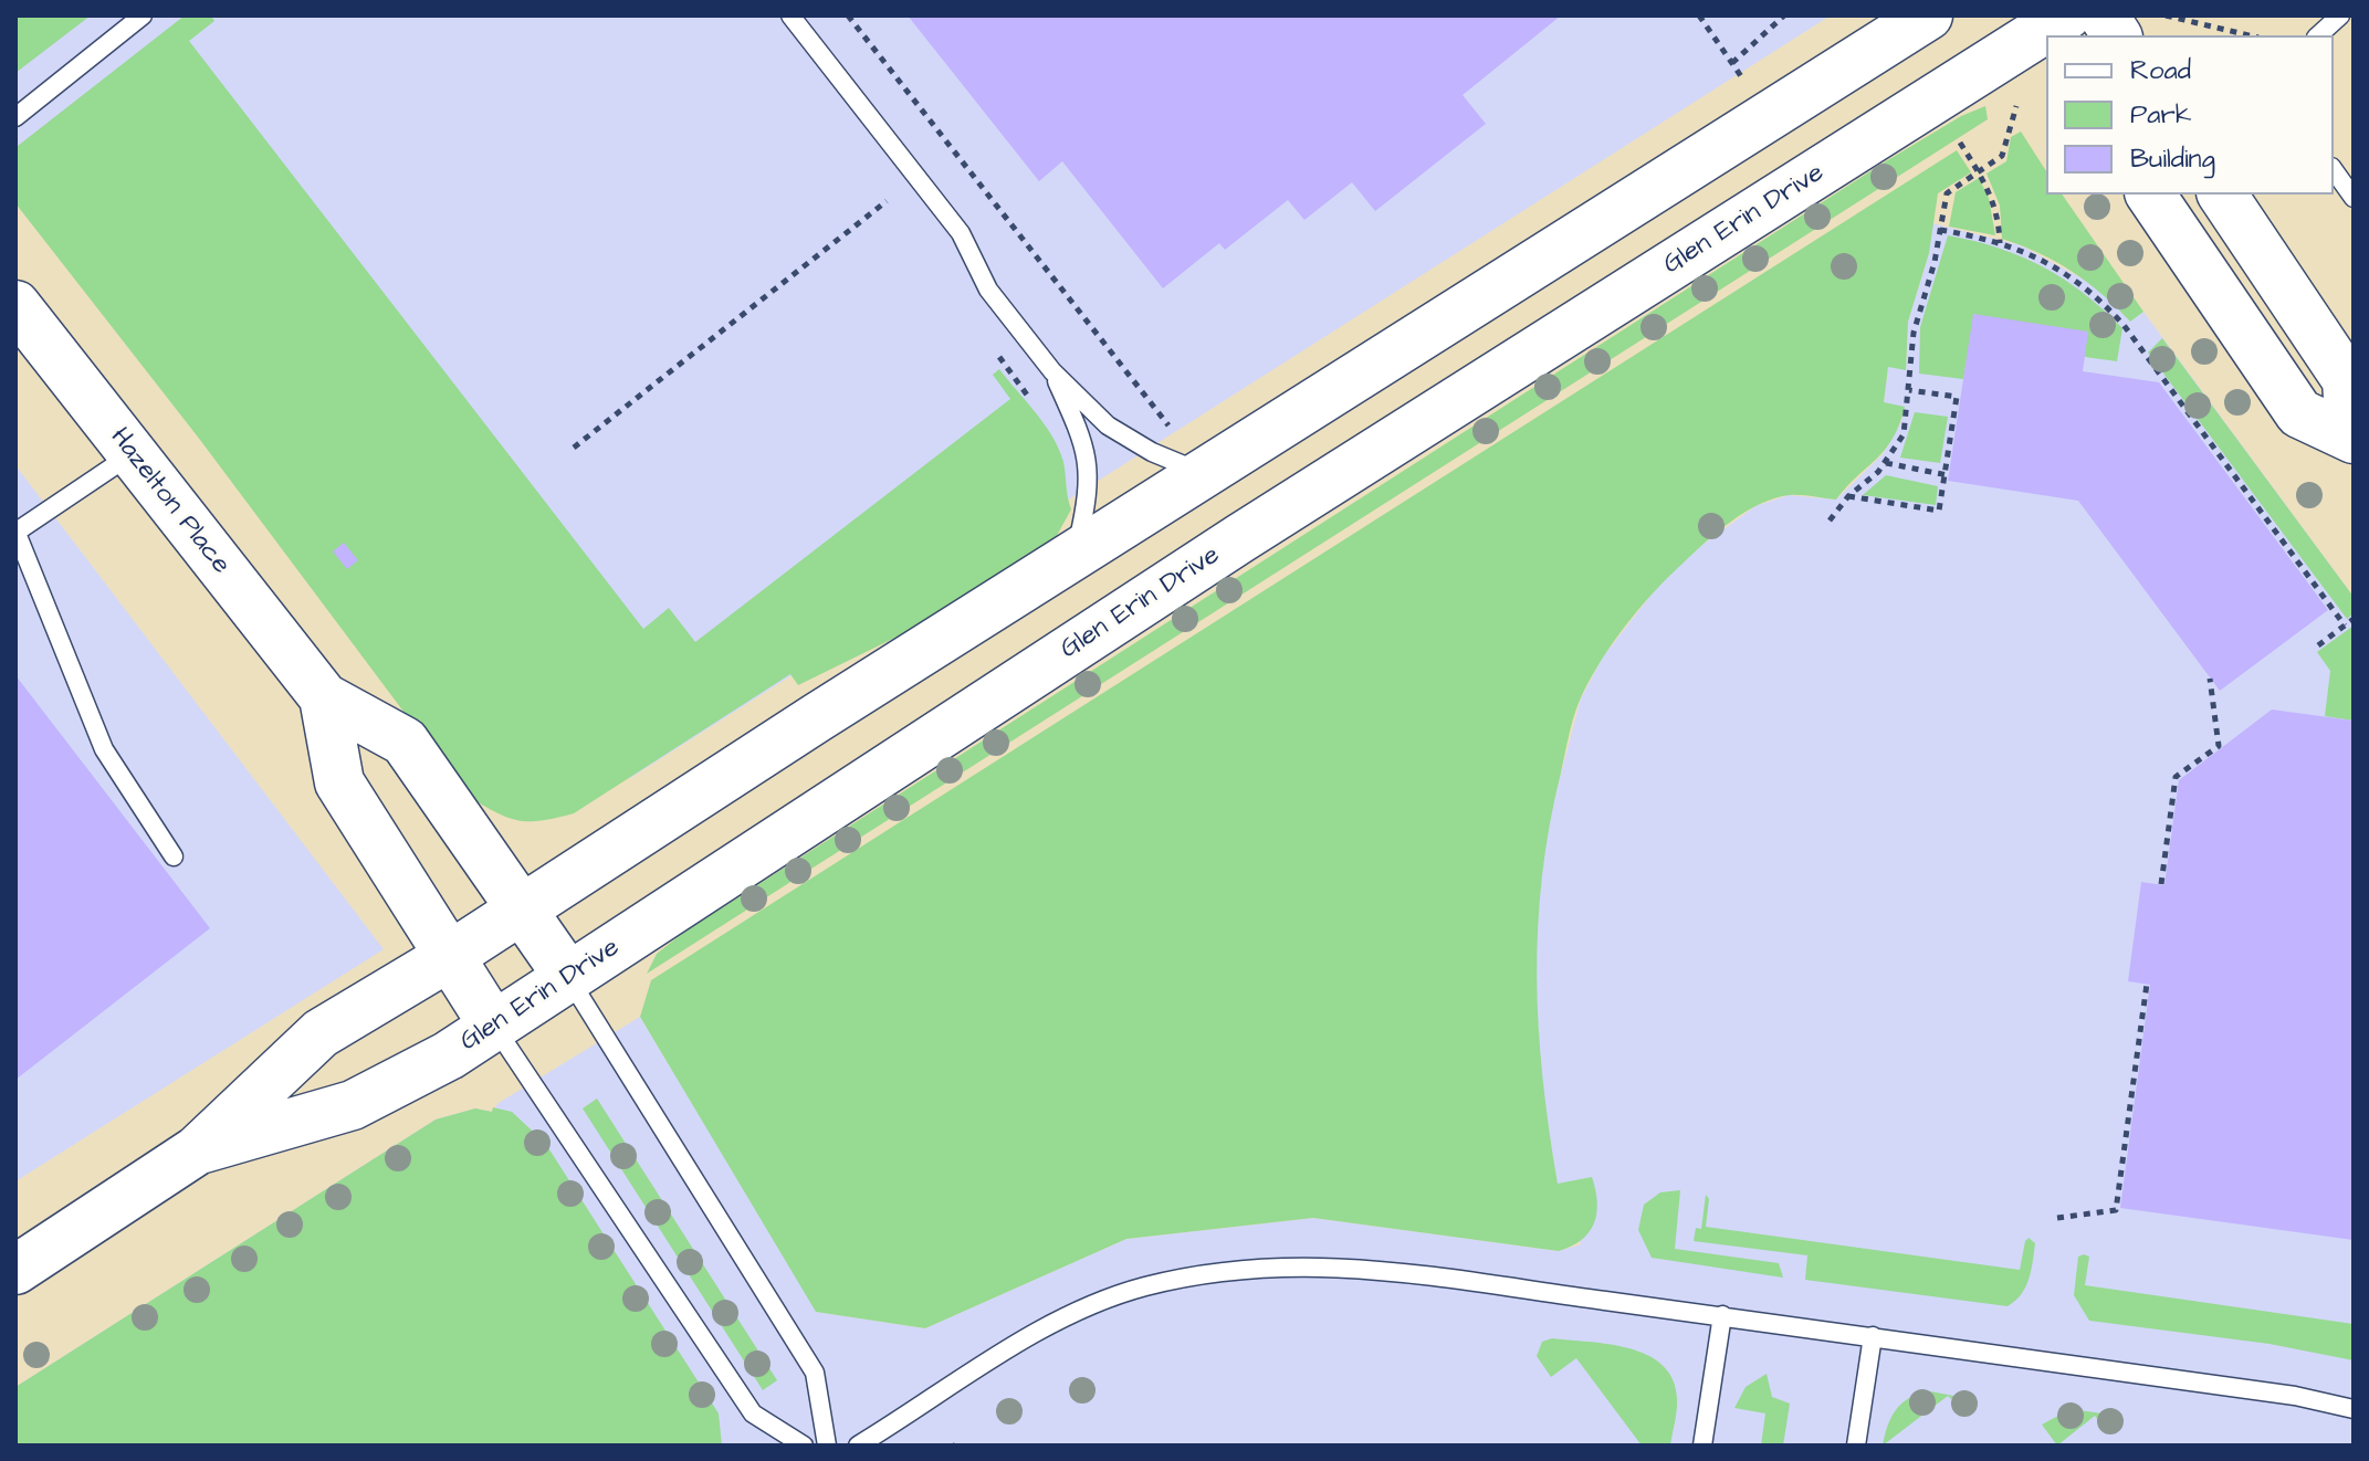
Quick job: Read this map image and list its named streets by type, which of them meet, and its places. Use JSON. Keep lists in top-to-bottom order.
{
  "streets": {
    "street": ["Glen Erin Drive", "Hazelton Place"]
  },
  "crossings": [
    ["Glen Erin Drive", "Hazelton Place"]
  ],
  "legend": ["Road", "Park", "Building"]
}
